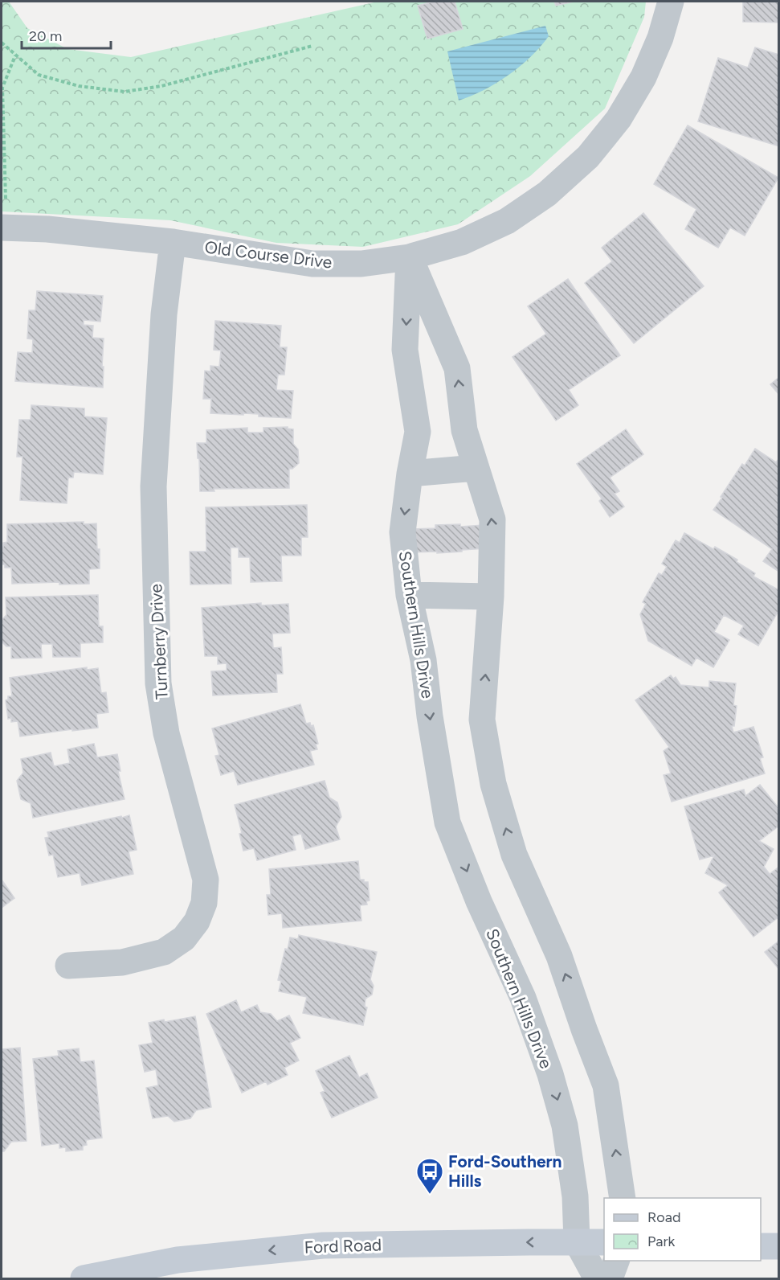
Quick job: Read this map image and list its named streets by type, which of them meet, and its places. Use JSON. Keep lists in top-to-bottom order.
{
  "streets": {
    "main road": ["Ford Road"],
    "street": ["Old Course Drive", "Southern Hills Drive", "Turnberry Drive"]
  },
  "crossings": [
    ["Old Course Drive", "Southern Hills Drive"],
    ["Old Course Drive", "Turnberry Drive"],
    ["Southern Hills Drive", "Ford Road"]
  ],
  "one_way": ["Ford Road"],
  "places": {
    "bus stop": ["Ford-Southern Hills"]
  },
  "legend": ["Road", "Park"],
  "scale_bar": "20 m"
}
